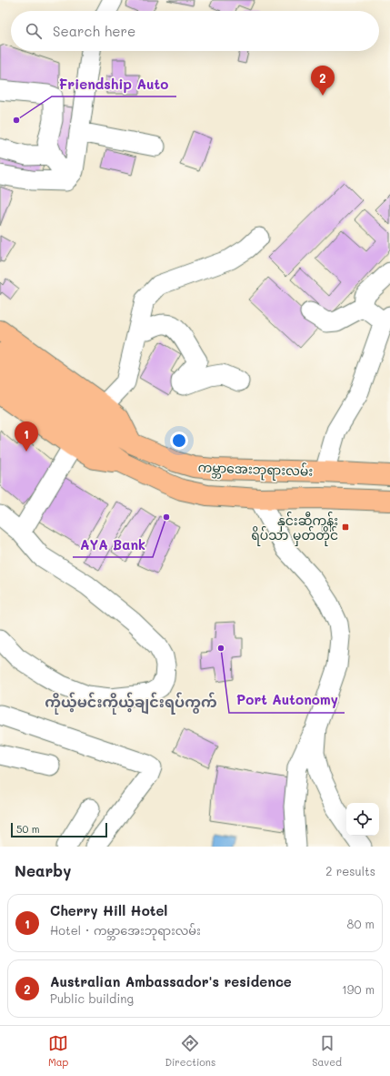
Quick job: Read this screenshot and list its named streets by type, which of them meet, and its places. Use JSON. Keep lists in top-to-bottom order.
{
  "streets": {
    "main road": ["ကမ္ဘာအေးဘုရားလမ်း"]
  },
  "districts": ["ကိုယ့်မင်းကိုယ့်ချင်းရပ်ကွက်"],
  "places": {
    "other": ["Friendship Auto", "AYA Bank", "Port Autonomy"],
    "transit": ["နှင်းဆီကုန်း ရိပ်သာ မှတ်တိုင်"]
  },
  "scale_bar": "50 m",
  "page": {
    "search": "Search here",
    "pins": ["2", "1"],
    "scale": "50 m",
    "heading": ["Nearby", "2 results"],
    "list": [
      {
        "mark": "1",
        "name": "Cherry Hill Hotel",
        "note": "Hotel · ကမ္ဘာအေးဘုရားလမ်း",
        "value": "80 m"
      },
      {
        "mark": "2",
        "name": "Australian Ambassador's residence",
        "note": "Public building",
        "value": "190 m"
      }
    ],
    "nav": ["Map", "Directions", "Saved"]
  }
}
